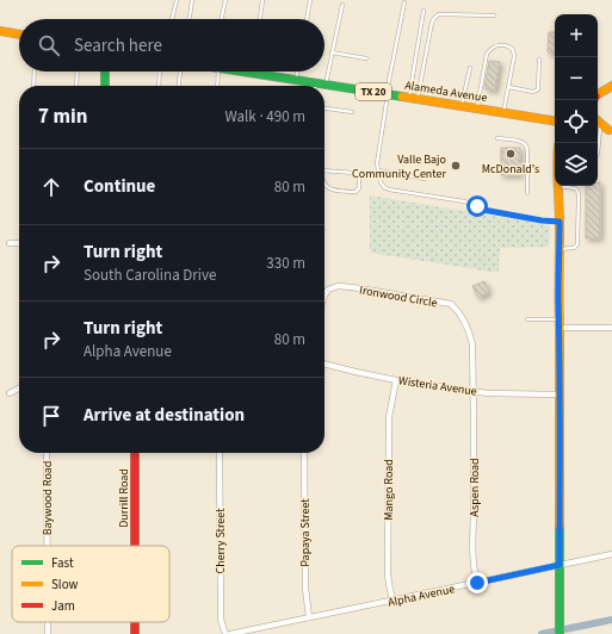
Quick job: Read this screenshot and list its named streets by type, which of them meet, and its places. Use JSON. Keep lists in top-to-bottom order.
{
  "streets": {
    "street": [
      "Alameda Avenue",
      "TX 20",
      "Ironwood Circle",
      "Wisteria Avenue",
      "Aspen Road",
      "Mango Road",
      "Baywood Road",
      "Durrill Road",
      "Papaya Street",
      "Cherry Street",
      "Alpha Avenue"
    ]
  },
  "crossings": [
    ["Ironwood Circle", "Wisteria Avenue"],
    ["Ironwood Circle", "Aspen Road"],
    ["Wisteria Avenue", "Aspen Road"],
    ["Wisteria Avenue", "Mango Road"],
    ["Aspen Road", "Alpha Avenue"],
    ["Mango Road", "Alpha Avenue"],
    ["Papaya Street", "Alpha Avenue"]
  ],
  "places": ["McDonald's", "Valle Bajo Community Center"],
  "legend": ["Fast", "Slow", "Jam"],
  "page": {
    "map_buttons": ["+", "−"],
    "search": "Search here",
    "heading": ["7 min", "Walk · 490 m"],
    "list": [
      ["Continue", "80 m"],
      ["Turn right", "South Carolina Drive", "330 m"],
      ["Turn right", "Alpha Avenue", "80 m"],
      "Arrive at destination"
    ]
  }
}
